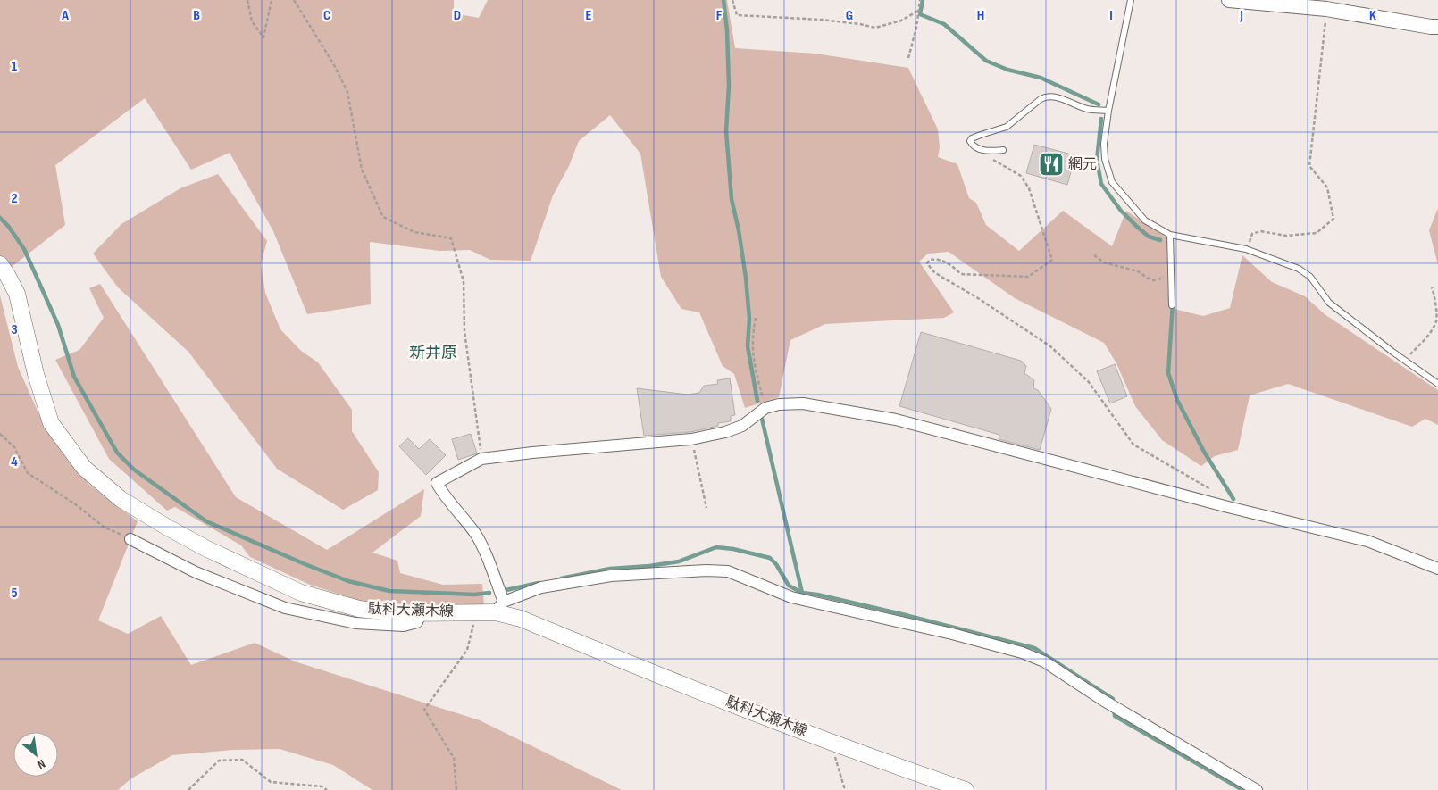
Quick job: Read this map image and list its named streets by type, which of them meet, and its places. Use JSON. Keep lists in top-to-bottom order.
{
  "streets": {
    "main road": ["駄科大瀬木線"]
  },
  "districts": ["新井原"],
  "places": {
    "restaurant": ["網元"]
  },
  "north": "bottom right",
  "grid": {
    "columns": [
      "A",
      "B",
      "C",
      "D",
      "E",
      "F",
      "G",
      "H",
      "I",
      "J",
      "K"
    ],
    "rows": [
      "1",
      "2",
      "3",
      "4",
      "5"
    ]
  }
}
